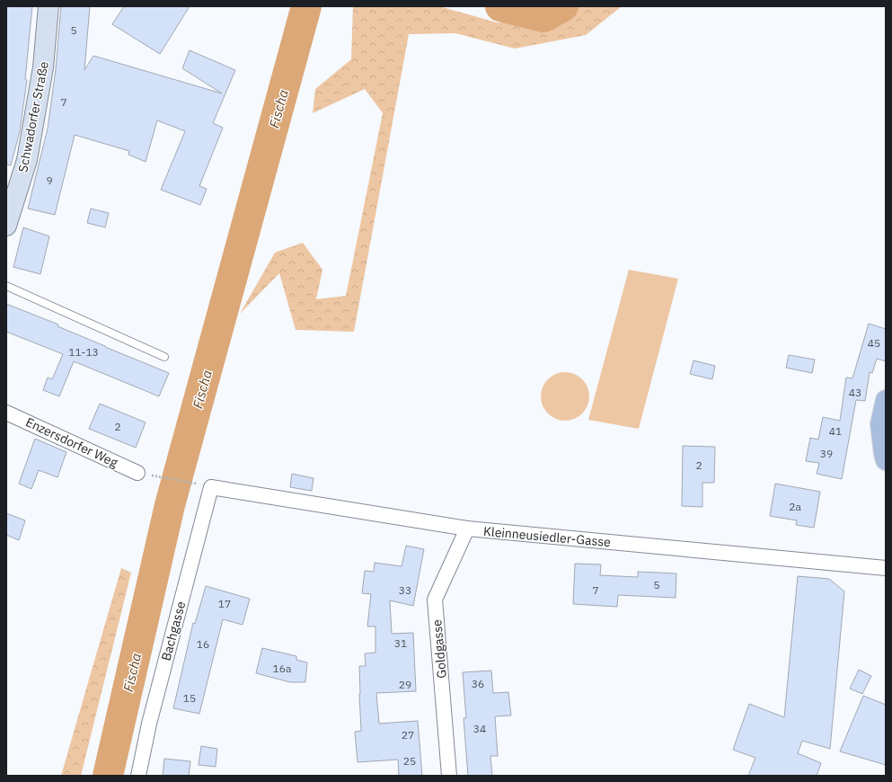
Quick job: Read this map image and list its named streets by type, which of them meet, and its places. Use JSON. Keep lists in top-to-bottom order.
{
  "streets": {
    "main road": ["Schwadorfer Straße"],
    "street": [
      "Enzersdorfer Weg",
      "Kleinneusiedler-Gasse",
      "Bachgasse",
      "Goldgasse"
    ]
  },
  "crossings": [
    ["Kleinneusiedler-Gasse", "Bachgasse"],
    ["Kleinneusiedler-Gasse", "Goldgasse"]
  ],
  "water": ["Fischa"],
  "house_numbers": [
    "5",
    "7",
    "9",
    "45",
    "11-13",
    "43",
    "2",
    "41",
    "39",
    "2",
    "2a",
    "5",
    "33",
    "7",
    "17",
    "31",
    "16",
    "16a",
    "36",
    "29",
    "15",
    "34",
    "27",
    "25"
  ]
}
